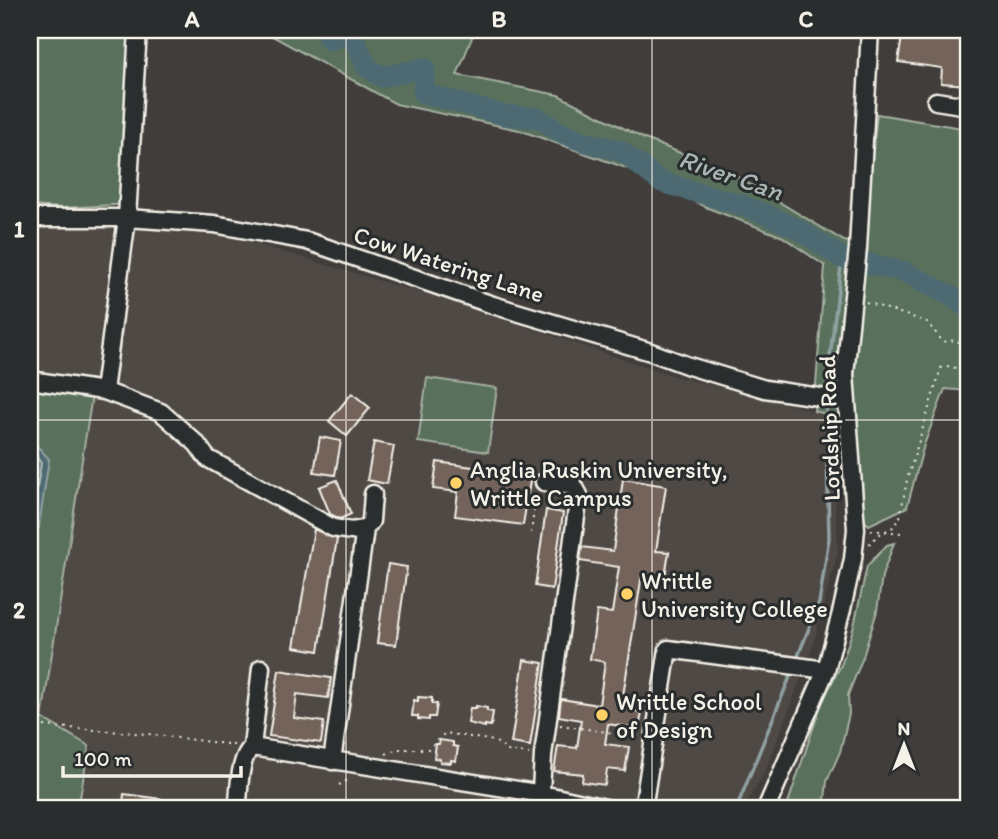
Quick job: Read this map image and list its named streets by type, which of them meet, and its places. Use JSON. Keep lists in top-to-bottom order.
{
  "streets": {
    "street": ["Cow Watering Lane", "Lordship Road"]
  },
  "crossings": [
    ["Cow Watering Lane", "Lordship Road"]
  ],
  "water": ["River Can"],
  "places": ["Anglia Ruskin University, Writtle Campus", "Writtle University College", "Writtle School of Design"],
  "scale_bar": "100 m",
  "north": "top",
  "grid": {
    "columns": ["A", "B", "C"],
    "rows": ["1", "2"]
  }
}
